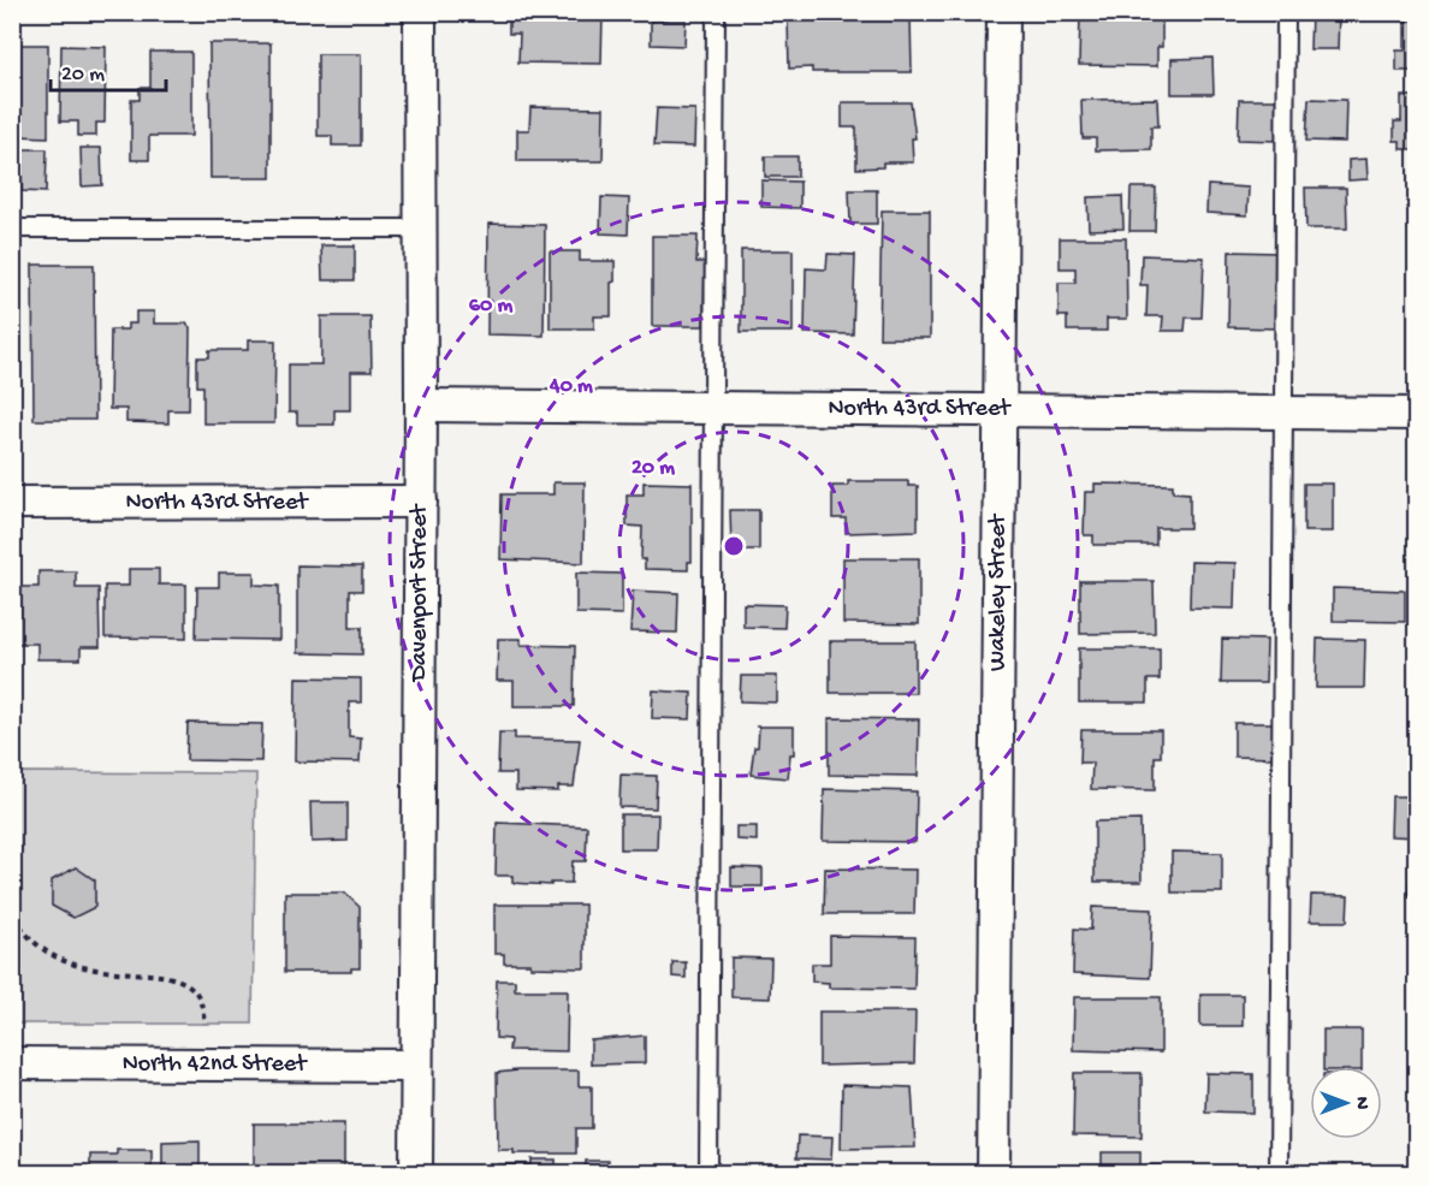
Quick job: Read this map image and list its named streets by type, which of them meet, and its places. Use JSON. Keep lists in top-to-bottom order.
{
  "streets": {
    "street": [
      "North 43rd Street",
      "Davenport Street",
      "Wakeley Street",
      "North 42nd Street"
    ]
  },
  "crossings": [
    ["North 43rd Street", "Davenport Street"],
    ["North 43rd Street", "Wakeley Street"],
    ["Davenport Street", "North 42nd Street"]
  ],
  "scale_bar": "20 m",
  "north": "right",
  "rings": ["60 m", "40 m", "20 m"]
}
